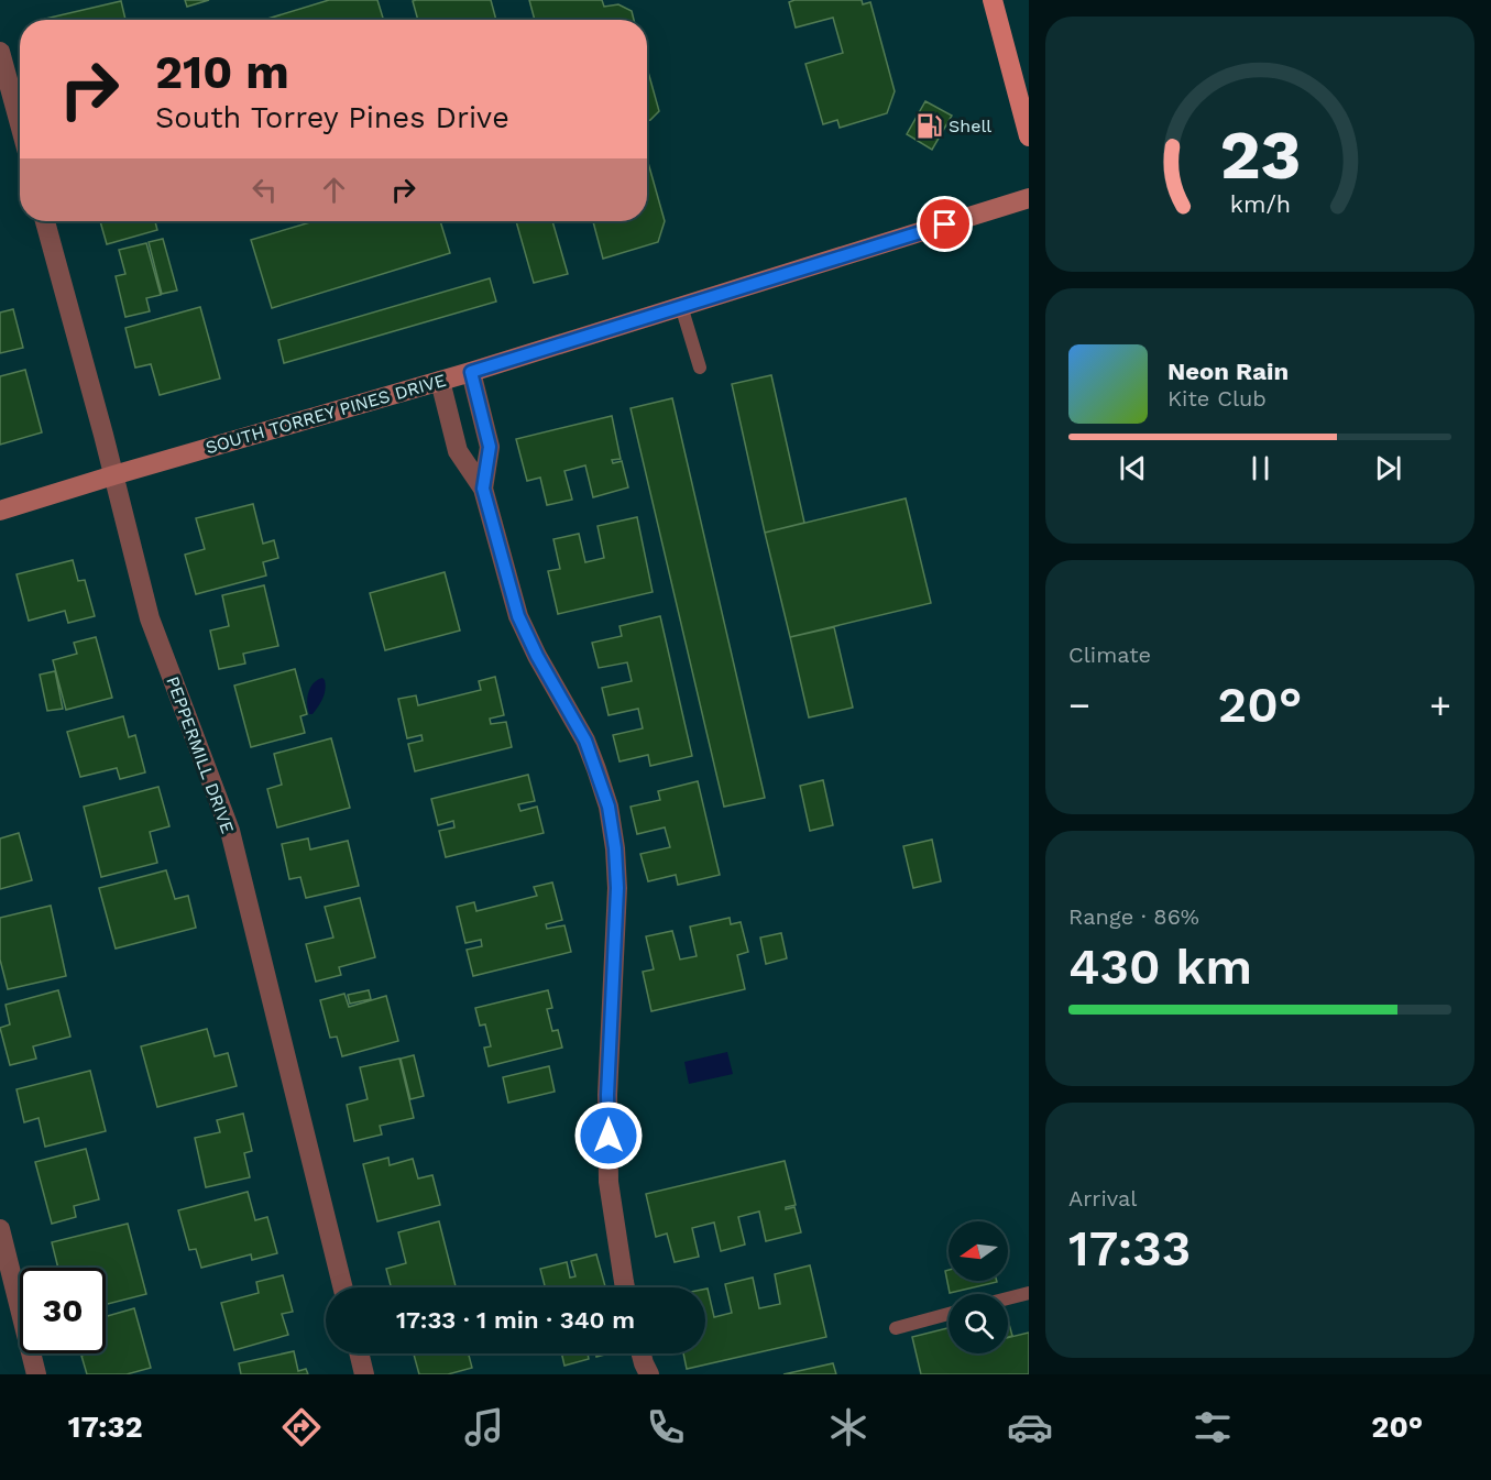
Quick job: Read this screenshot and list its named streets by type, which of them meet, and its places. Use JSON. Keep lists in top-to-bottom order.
{
  "streets": {
    "main road": ["SOUTH TORREY PINES DRIVE"],
    "street": ["PEPPERMILL DRIVE"]
  },
  "crossings": [
    ["SOUTH TORREY PINES DRIVE", "PEPPERMILL DRIVE"]
  ],
  "places": {
    "fuel station": ["Shell"]
  },
  "north": "left",
  "page": {
    "turn": ["210 m", "South Torrey Pines Drive"],
    "song": ["Neon Rain", "Kite Club"],
    "tile": [
      "Climate",
      ["Range · 86%", "430 km"],
      ["Arrival", "17:33"]
    ],
    "heat": ["−", "20°", "+"],
    "limit": "30",
    "trip": "17:33 · 1 min · 340 m",
    "tabs": ["17:32", "20°"],
    "gauge": ["23", "km/h"]
  }
}
